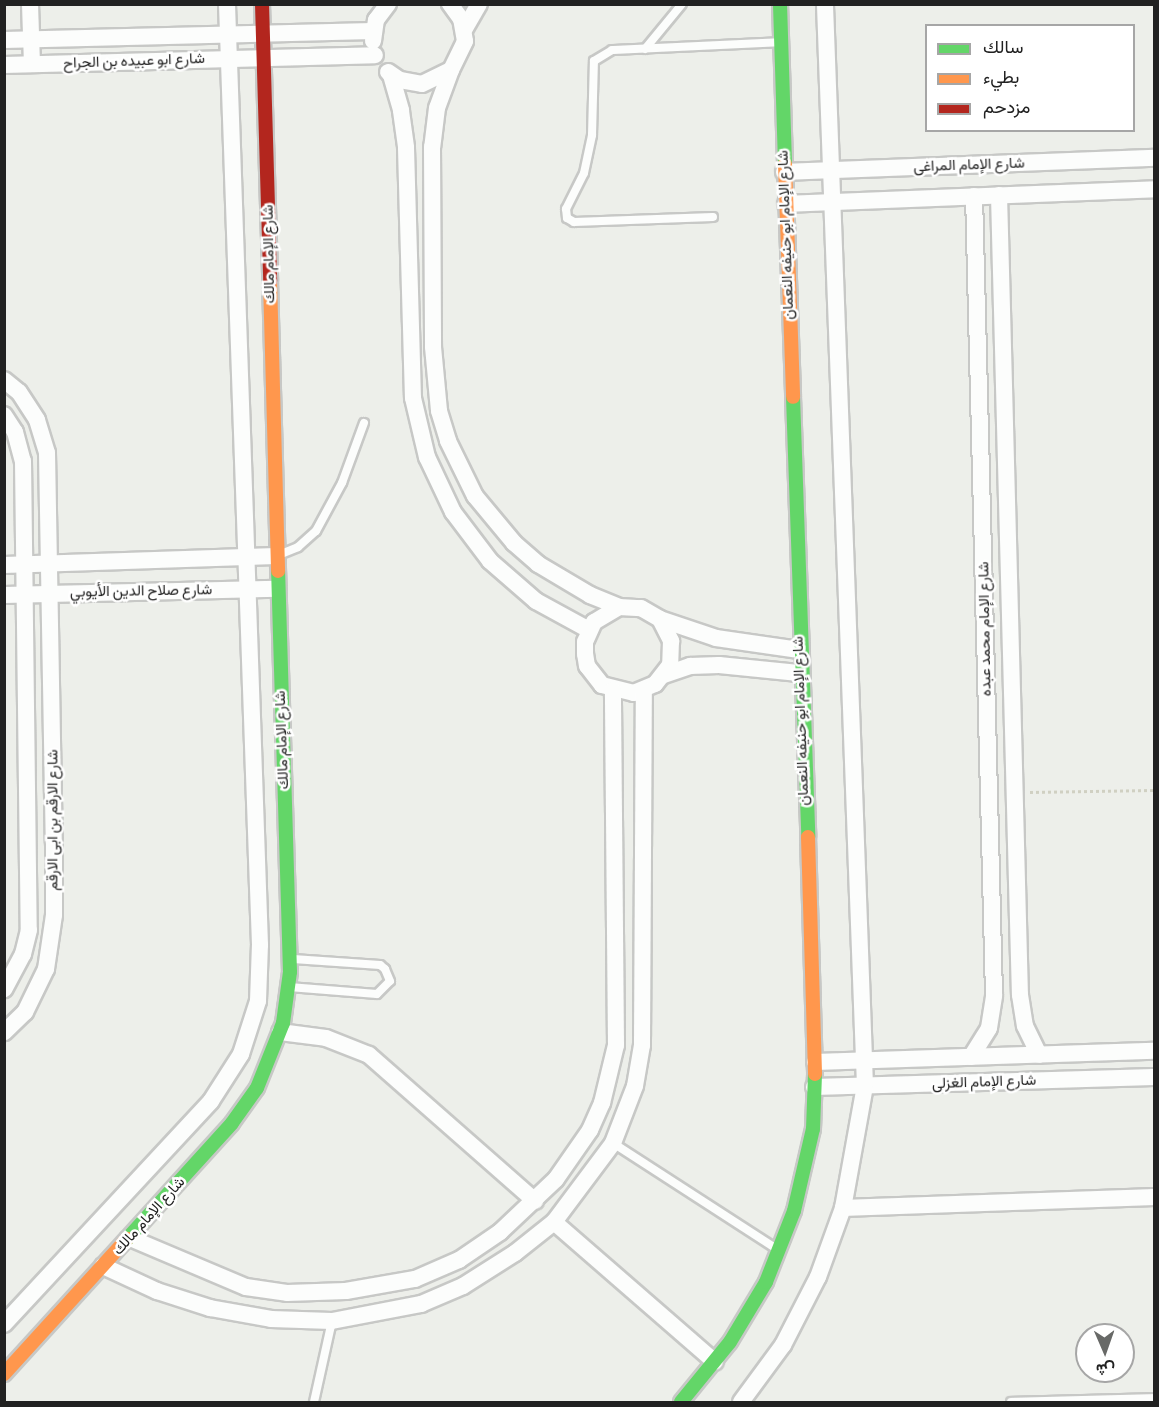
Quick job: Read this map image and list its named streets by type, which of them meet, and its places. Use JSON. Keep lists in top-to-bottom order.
{
  "streets": {
    "street": [
      "شارع ابو عبيده بن الجراح",
      "شارع الإمام المراغى",
      "شارع الإمام ابو حنيفه النعمان",
      "شارع الإمام مالك",
      "شارع صلاح الدين الأيوبي",
      "شارع الإمام محمد عبده",
      "شارع الارقم بن ابى الارقم",
      "شارع الإمام الغزلى"
    ]
  },
  "crossings": [
    ["شارع ابو عبيده بن الجراح", "شارع الإمام مالك"],
    ["شارع الإمام المراغى", "شارع الإمام ابو حنيفه النعمان"],
    ["شارع الإمام المراغى", "شارع الإمام محمد عبده"],
    ["شارع الإمام ابو حنيفه النعمان", "شارع الإمام الغزلى"],
    ["شارع الإمام مالك", "شارع صلاح الدين الأيوبي"],
    ["شارع صلاح الدين الأيوبي", "شارع الارقم بن ابى الارقم"],
    ["شارع الإمام محمد عبده", "شارع الإمام الغزلى"]
  ],
  "legend": ["سالك", "بطيء", "مزدحم"],
  "north": "bottom"
}
